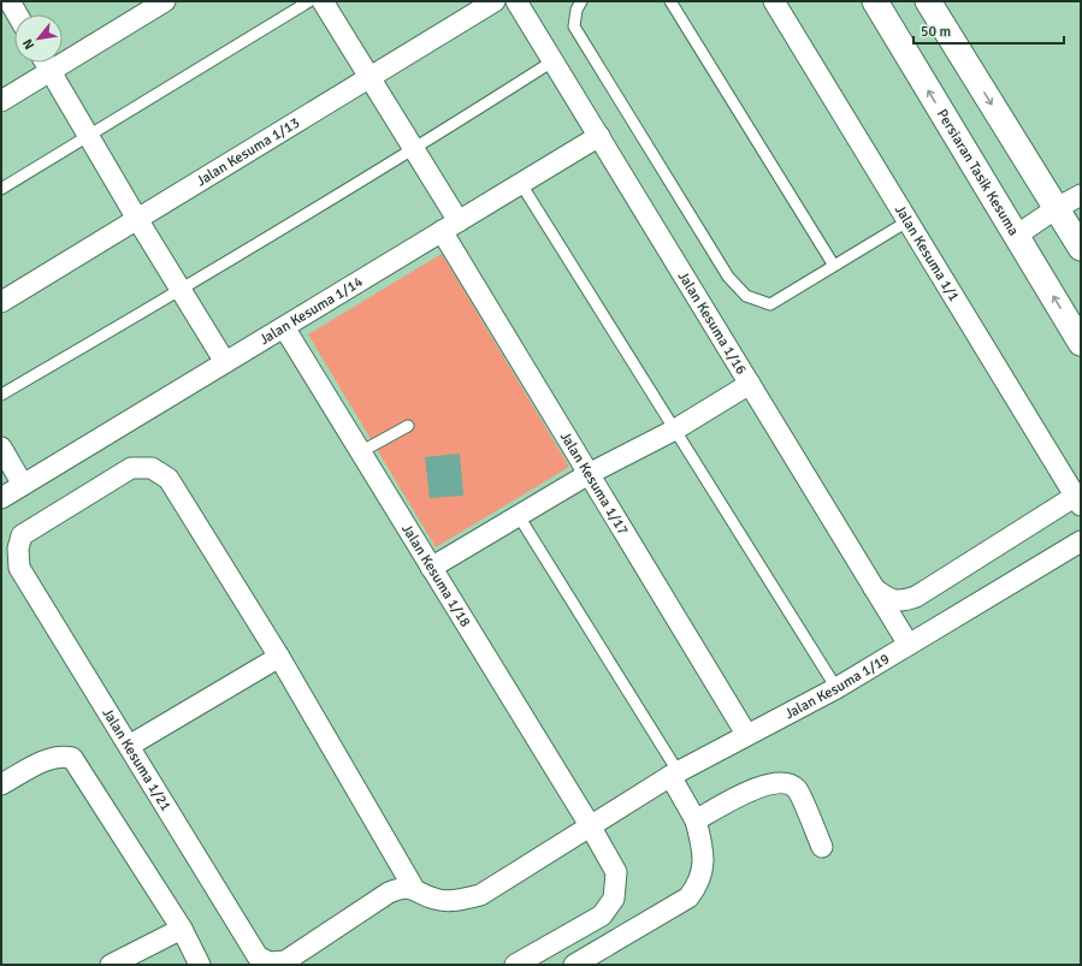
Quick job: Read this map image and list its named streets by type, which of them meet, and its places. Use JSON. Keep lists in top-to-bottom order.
{
  "streets": {
    "street": [
      "Jalan Kesuma 1/13",
      "Persiaran Tasik Kesuma",
      "Jalan Kesuma 1/1",
      "Jalan Kesuma 1/14",
      "Jalan Kesuma 1/16",
      "Jalan Kesuma 1/17",
      "Jalan Kesuma 1/18",
      "Jalan Kesuma 1/19",
      "Jalan Kesuma 1/21"
    ]
  },
  "crossings": [
    ["Jalan Kesuma 1/13", "Jalan Kesuma 1/17"],
    ["Jalan Kesuma 1/14", "Jalan Kesuma 1/16"],
    ["Jalan Kesuma 1/14", "Jalan Kesuma 1/17"],
    ["Jalan Kesuma 1/14", "Jalan Kesuma 1/18"],
    ["Jalan Kesuma 1/16", "Jalan Kesuma 1/19"],
    ["Jalan Kesuma 1/17", "Jalan Kesuma 1/19"],
    ["Jalan Kesuma 1/18", "Jalan Kesuma 1/19"],
    ["Jalan Kesuma 1/19", "Jalan Kesuma 1/21"]
  ],
  "scale_bar": "50 m",
  "north": "bottom left"
}
